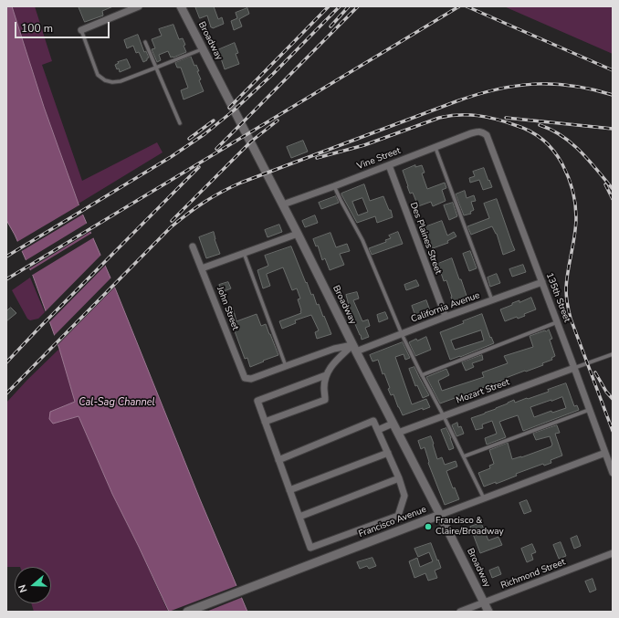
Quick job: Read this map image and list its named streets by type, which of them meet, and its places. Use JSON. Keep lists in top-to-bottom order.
{
  "streets": {
    "street": [
      "Broadway",
      "Vine Street",
      "Des Plaines Street",
      "135th Street",
      "California Avenue",
      "John Street",
      "Mozart Street",
      "Francisco Avenue",
      "Richmond Street"
    ]
  },
  "crossings": [
    ["Broadway", "Vine Street"],
    ["Broadway", "California Avenue"],
    ["Broadway", "Mozart Street"],
    ["Broadway", "Francisco Avenue"],
    ["Broadway", "Richmond Street"],
    ["Vine Street", "Des Plaines Street"],
    ["Vine Street", "135th Street"],
    ["Des Plaines Street", "California Avenue"],
    ["135th Street", "California Avenue"],
    ["135th Street", "Mozart Street"],
    ["135th Street", "Francisco Avenue"],
    ["California Avenue", "John Street"]
  ],
  "water": ["Cal-Sag Channel"],
  "places": ["Francisco & Claire/Broadway"],
  "scale_bar": "100 m",
  "north": "left"
}
